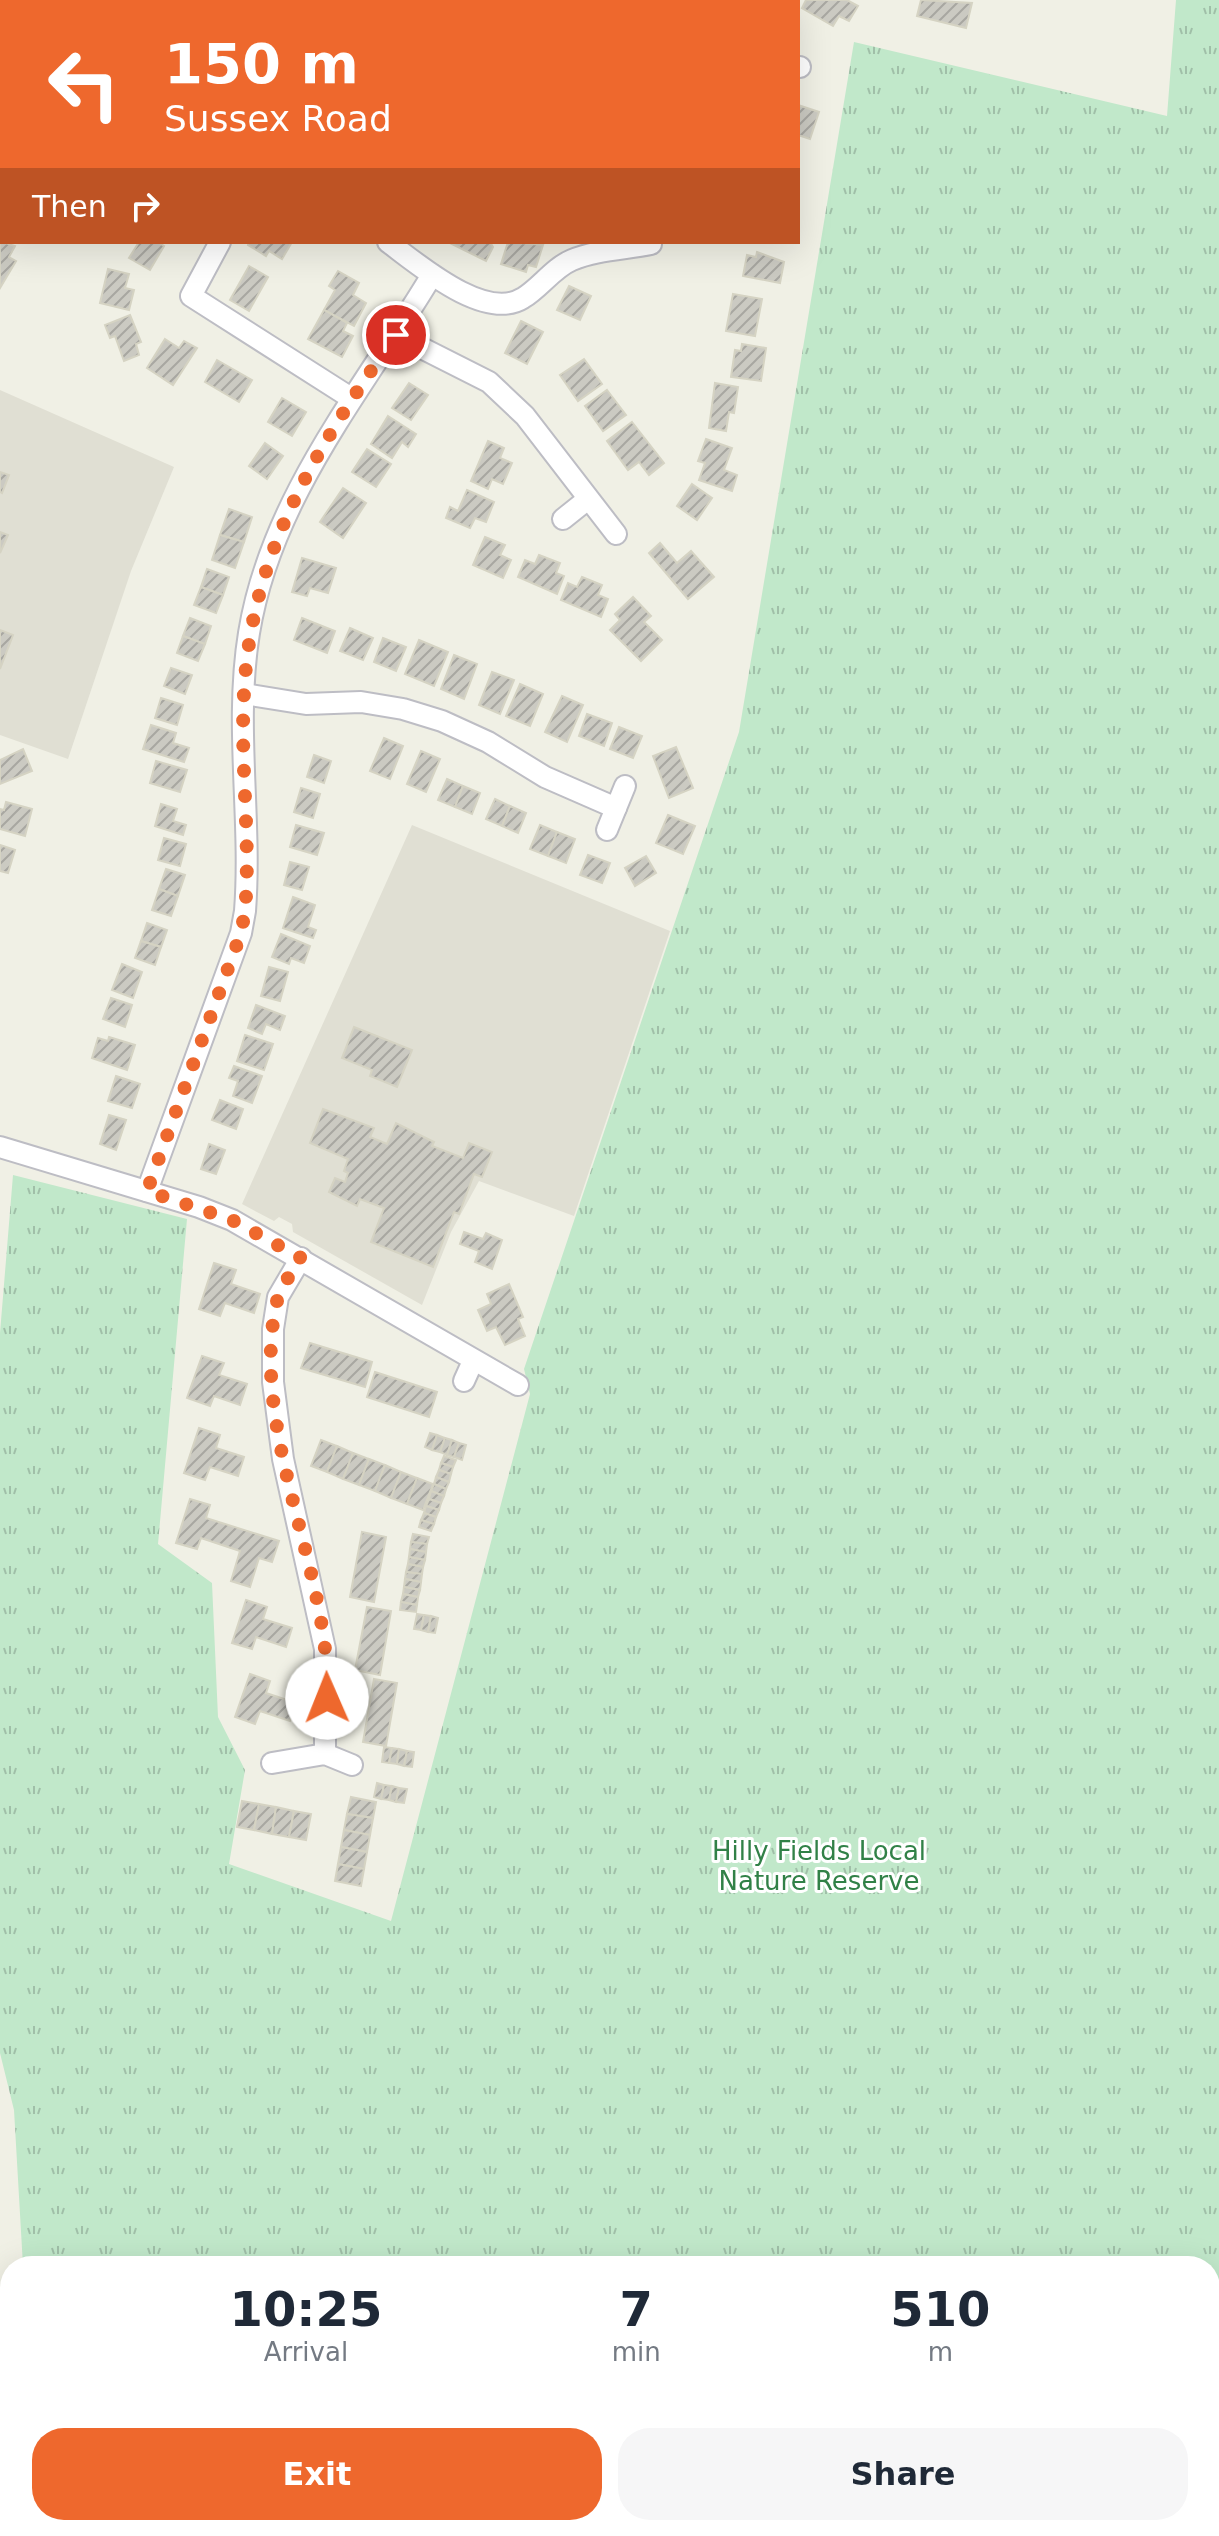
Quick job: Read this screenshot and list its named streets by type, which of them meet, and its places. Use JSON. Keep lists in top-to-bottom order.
{
  "parks": ["Hilly Fields Local Nature Reserve"],
  "page": {
    "turn": ["150 m", "Sussex Road"],
    "then": "Then",
    "eta": [
      "10:25",
      "Arrival",
      "7",
      "min",
      "510",
      "m"
    ],
    "buttons": ["Exit", "Share"]
  }
}
